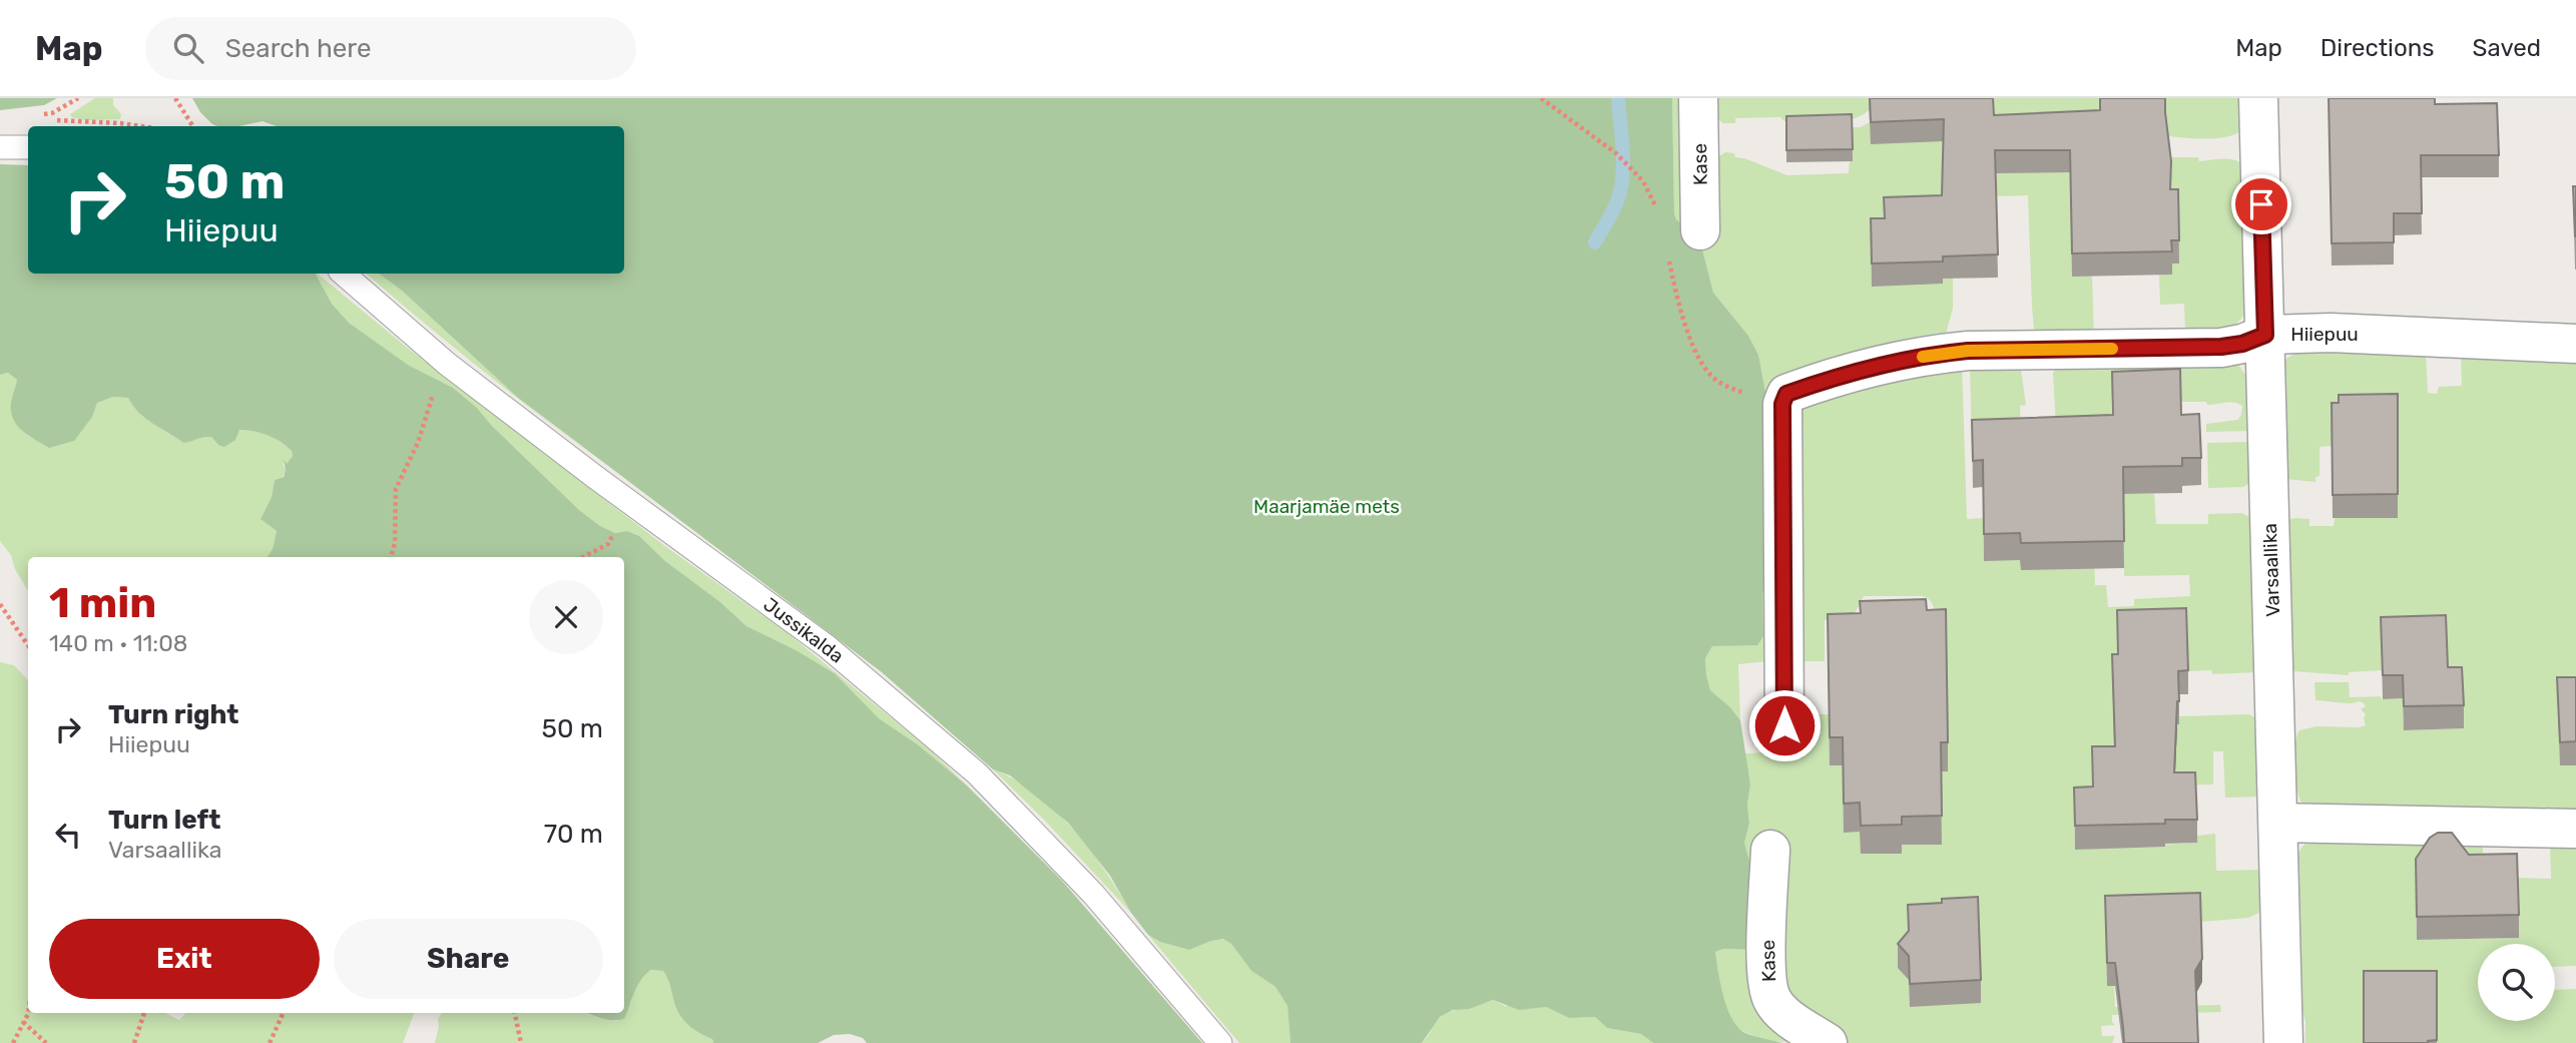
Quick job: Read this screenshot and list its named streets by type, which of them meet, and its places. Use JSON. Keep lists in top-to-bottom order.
{
  "streets": {
    "street": ["Kase", "Hiiepuu", "Varsaallika"],
    "lane": ["Jussikalda"]
  },
  "crossings": [
    ["Hiiepuu", "Varsaallika"]
  ],
  "parks": ["Maarjamäe mets"],
  "page": {
    "header": "Map",
    "search": "Search here",
    "nav": ["Map", "Directions", "Saved"],
    "turn": ["50 m", "Hiiepuu"],
    "heading": ["1 min", "140 m · 11:08"],
    "list": [
      {
        "name": "Turn right",
        "note": "Hiiepuu",
        "value": "50 m"
      },
      {
        "name": "Turn left",
        "note": "Varsaallika",
        "value": "70 m"
      }
    ],
    "buttons": ["Exit", "Share"]
  }
}
